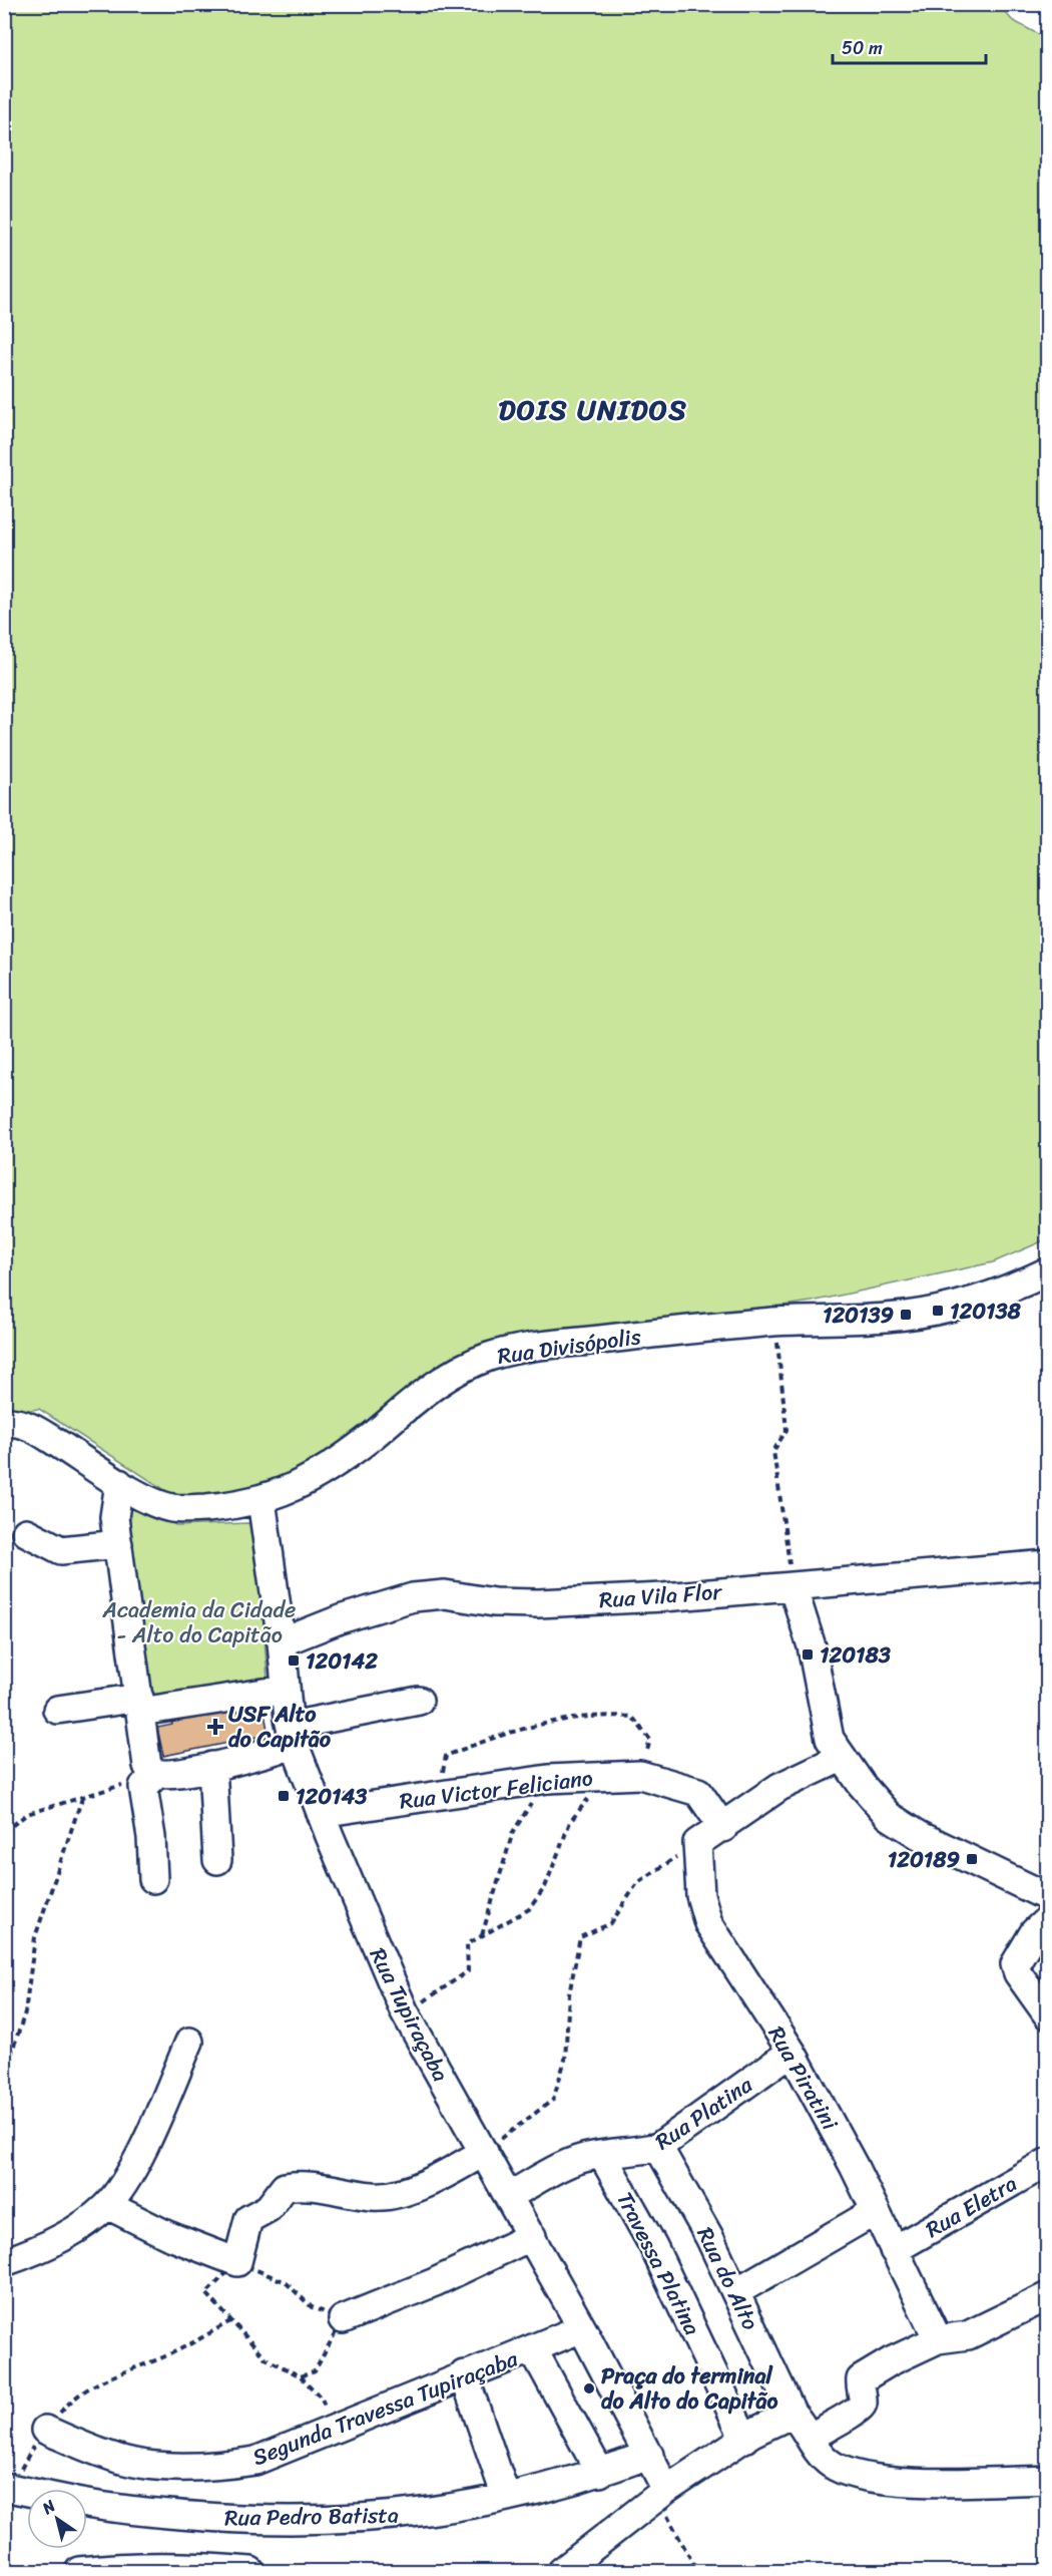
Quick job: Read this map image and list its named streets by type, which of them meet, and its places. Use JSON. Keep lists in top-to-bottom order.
{
  "streets": {
    "street": [
      "Rua Divisópolis",
      "Rua Vila Flor",
      "Rua Victor Feliciano",
      "Rua Tupiraçaba",
      "Rua Piratini",
      "Rua Platina",
      "Rua Eletra",
      "Travessa Platina",
      "Rua do Alto",
      "Segunda Travessa Tupiraçaba",
      "Rua Pedro Batista"
    ]
  },
  "crossings": [
    ["Rua Divisópolis", "Rua Tupiraçaba"],
    ["Rua Vila Flor", "Rua Tupiraçaba"],
    ["Rua Victor Feliciano", "Rua Tupiraçaba"],
    ["Rua Tupiraçaba", "Rua Platina"],
    ["Rua Tupiraçaba", "Segunda Travessa Tupiraçaba"],
    ["Rua Tupiraçaba", "Rua Pedro Batista"],
    ["Rua Piratini", "Rua Platina"],
    ["Rua Piratini", "Rua Eletra"],
    ["Rua Platina", "Travessa Platina"],
    ["Rua Platina", "Rua do Alto"]
  ],
  "districts": ["DOIS UNIDOS"],
  "parks": ["Academia da Cidade - Alto do Capitão"],
  "places": {
    "transit": [
      "120138",
      "120139",
      "120183",
      "120142",
      "120143",
      "120189"
    ],
    "health": ["USF Alto do Capitão"],
    "other": ["Praça do terminal do Alto do Capitão"]
  },
  "scale_bar": "50 m",
  "north": "top left"
}
